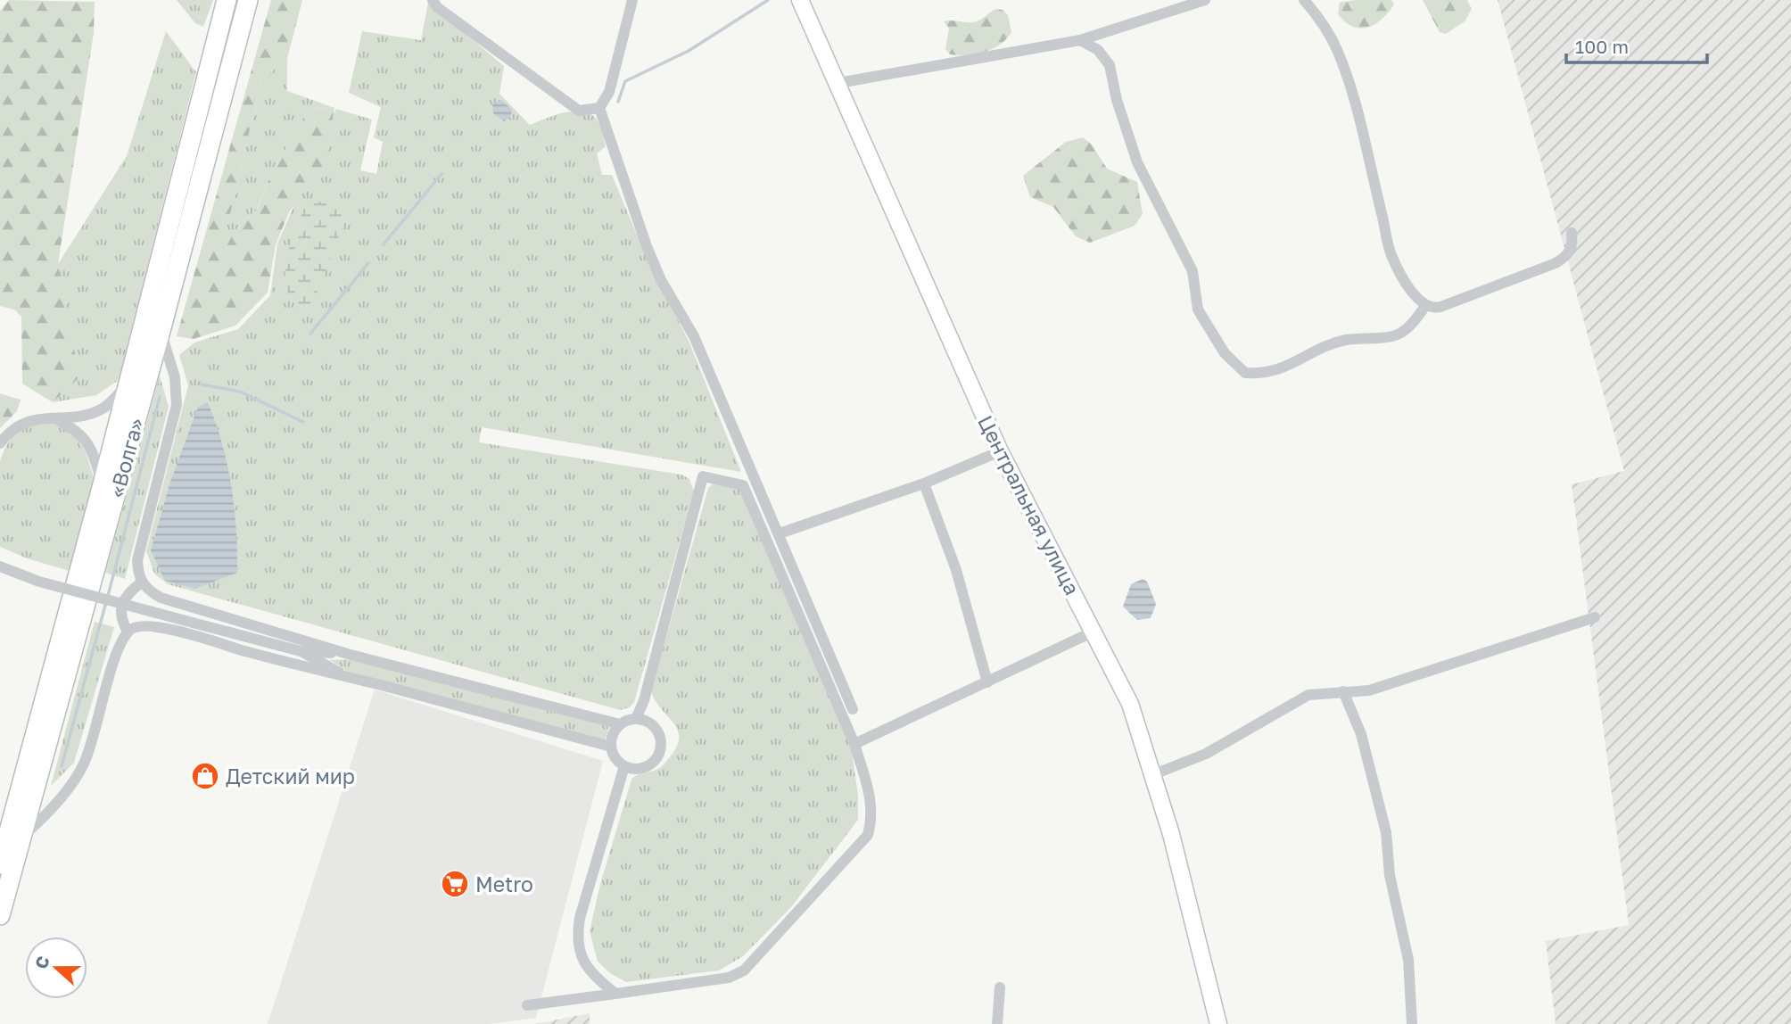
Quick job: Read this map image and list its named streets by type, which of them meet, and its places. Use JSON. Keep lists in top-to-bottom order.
{
  "streets": {
    "highway": ["«Волга»"],
    "main road": ["Центральная улица"]
  },
  "places": {
    "shop": ["Детский мир"],
    "supermarket": ["Metro"]
  },
  "scale_bar": "100 m",
  "north": "left"
}
